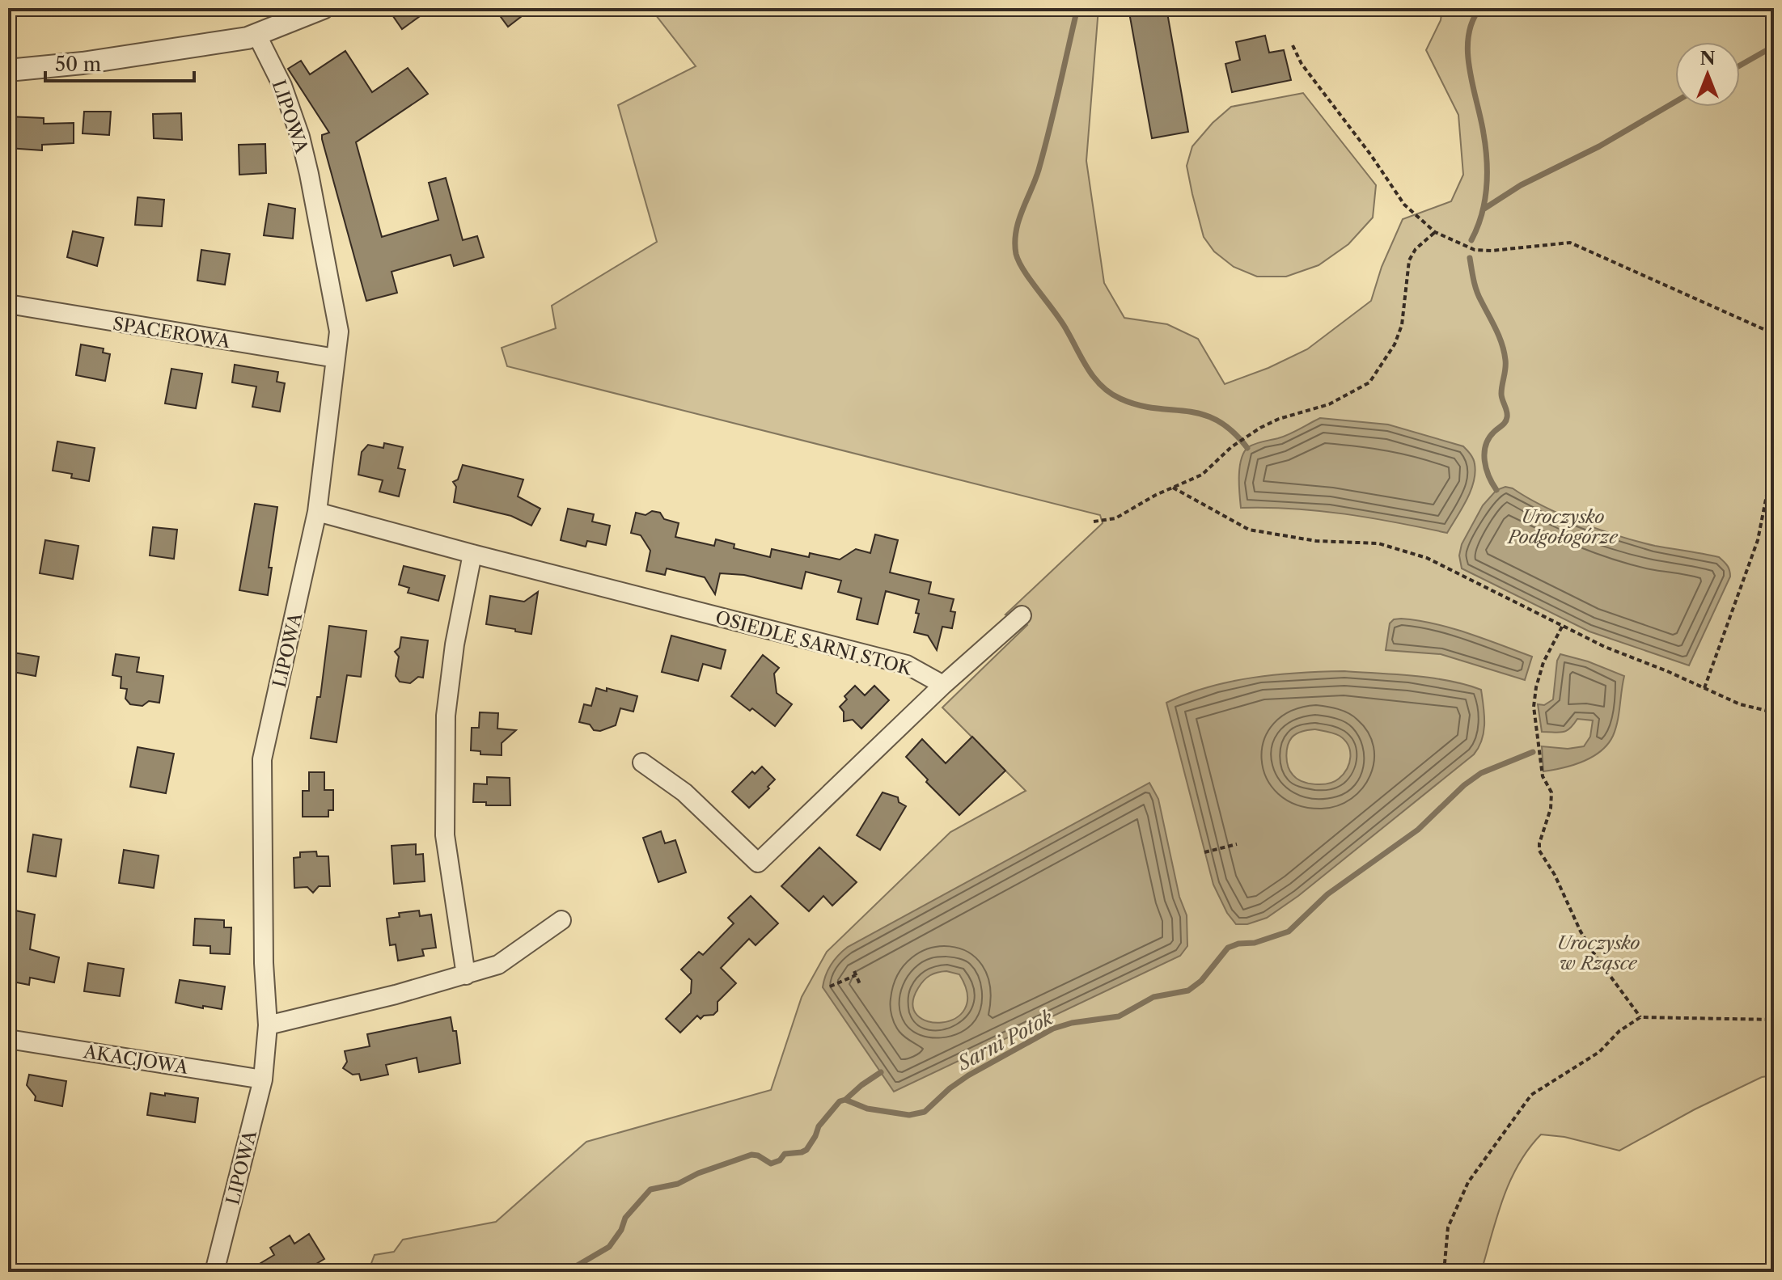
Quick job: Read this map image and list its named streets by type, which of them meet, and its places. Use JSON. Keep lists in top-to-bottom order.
{
  "streets": {
    "street": [
      "LIPOWA",
      "SPACEROWA",
      "OSIEDLE SARNI STOK",
      "AKACJOWA"
    ]
  },
  "crossings": [
    ["LIPOWA", "SPACEROWA"],
    ["LIPOWA", "OSIEDLE SARNI STOK"],
    ["LIPOWA", "AKACJOWA"]
  ],
  "water": ["Sarni Potok"],
  "parks": ["Uroczysko Podgołogórze", "Uroczysko w Rząsce"],
  "scale_bar": "50 m",
  "north": "top"
}
